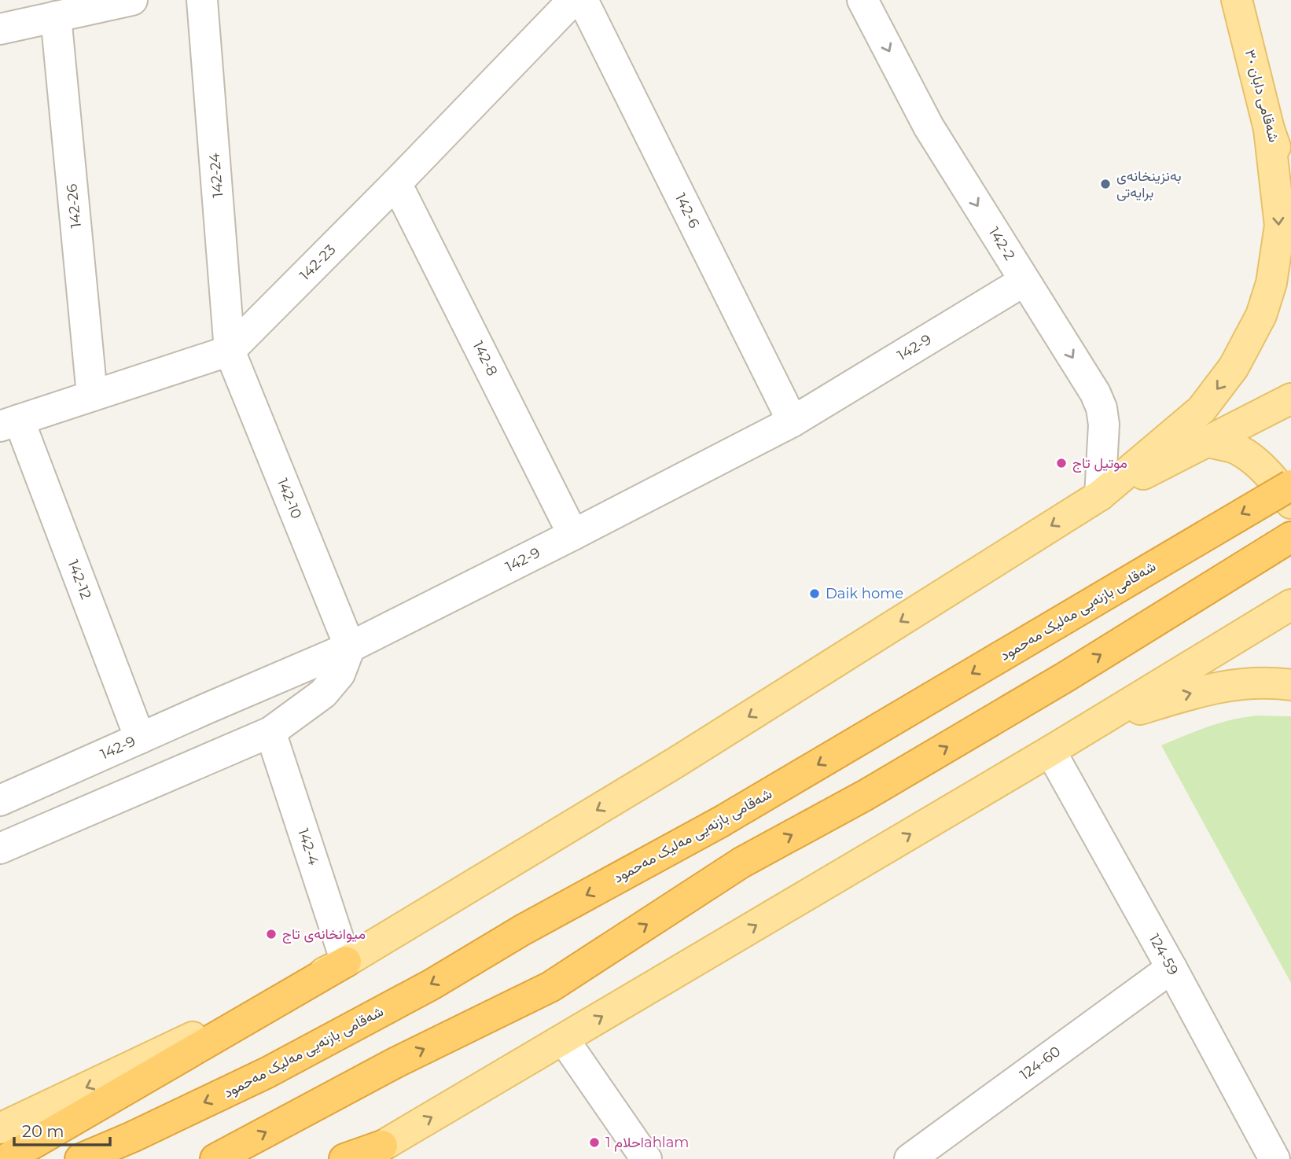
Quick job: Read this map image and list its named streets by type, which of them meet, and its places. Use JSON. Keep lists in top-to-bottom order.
{
  "streets": {
    "highway": ["شەقامی بازنەیی مەلیک مەحمود"],
    "main road": ["شەقامی دابان ٣٠"],
    "street": [
      "142-24",
      "142-26",
      "142-6",
      "142-2",
      "142-23",
      "142-9",
      "142-8",
      "142-10",
      "142-12",
      "142-4",
      "124-59",
      "124-60"
    ]
  },
  "crossings": [
    ["142-24", "142-23"],
    ["142-24", "142-10"],
    ["142-26", "142-23"],
    ["142-6", "142-9"],
    ["142-2", "142-9"],
    ["142-23", "142-8"],
    ["142-23", "142-10"],
    ["142-23", "142-12"],
    ["142-9", "142-8"],
    ["142-9", "142-10"],
    ["142-9", "142-12"],
    ["124-59", "124-60"]
  ],
  "one_way": ["142-2"],
  "places": [
    "بەنزینخانەی برایەتی",
    "موتيل تاج",
    "Daik home",
    "میوانخانەی تاج",
    "احلام 1ahlam"
  ],
  "scale_bar": "20 m"
}
